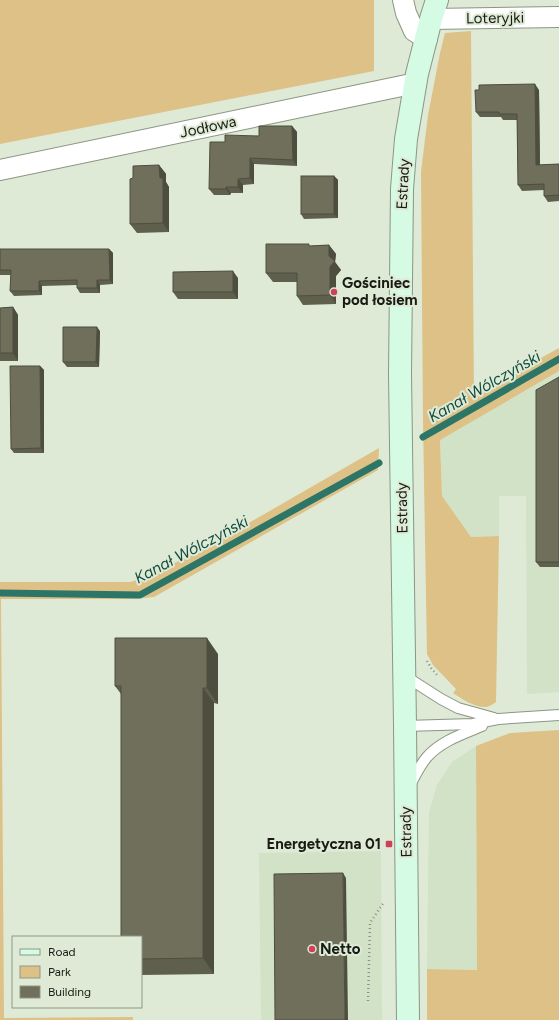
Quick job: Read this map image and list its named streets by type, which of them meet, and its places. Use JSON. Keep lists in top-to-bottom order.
{
  "streets": {
    "main road": ["Estrady"],
    "street": ["Loteryjki", "Jodłowa"]
  },
  "crossings": [
    ["Loteryjki", "Estrady"],
    ["Jodłowa", "Estrady"]
  ],
  "water": ["Kanał Wólczyński"],
  "places": {
    "other": ["Gościniec pod łosiem", "Netto"],
    "transit": ["Energetyczna 01"]
  },
  "legend": ["Road", "Park", "Building"]
}
